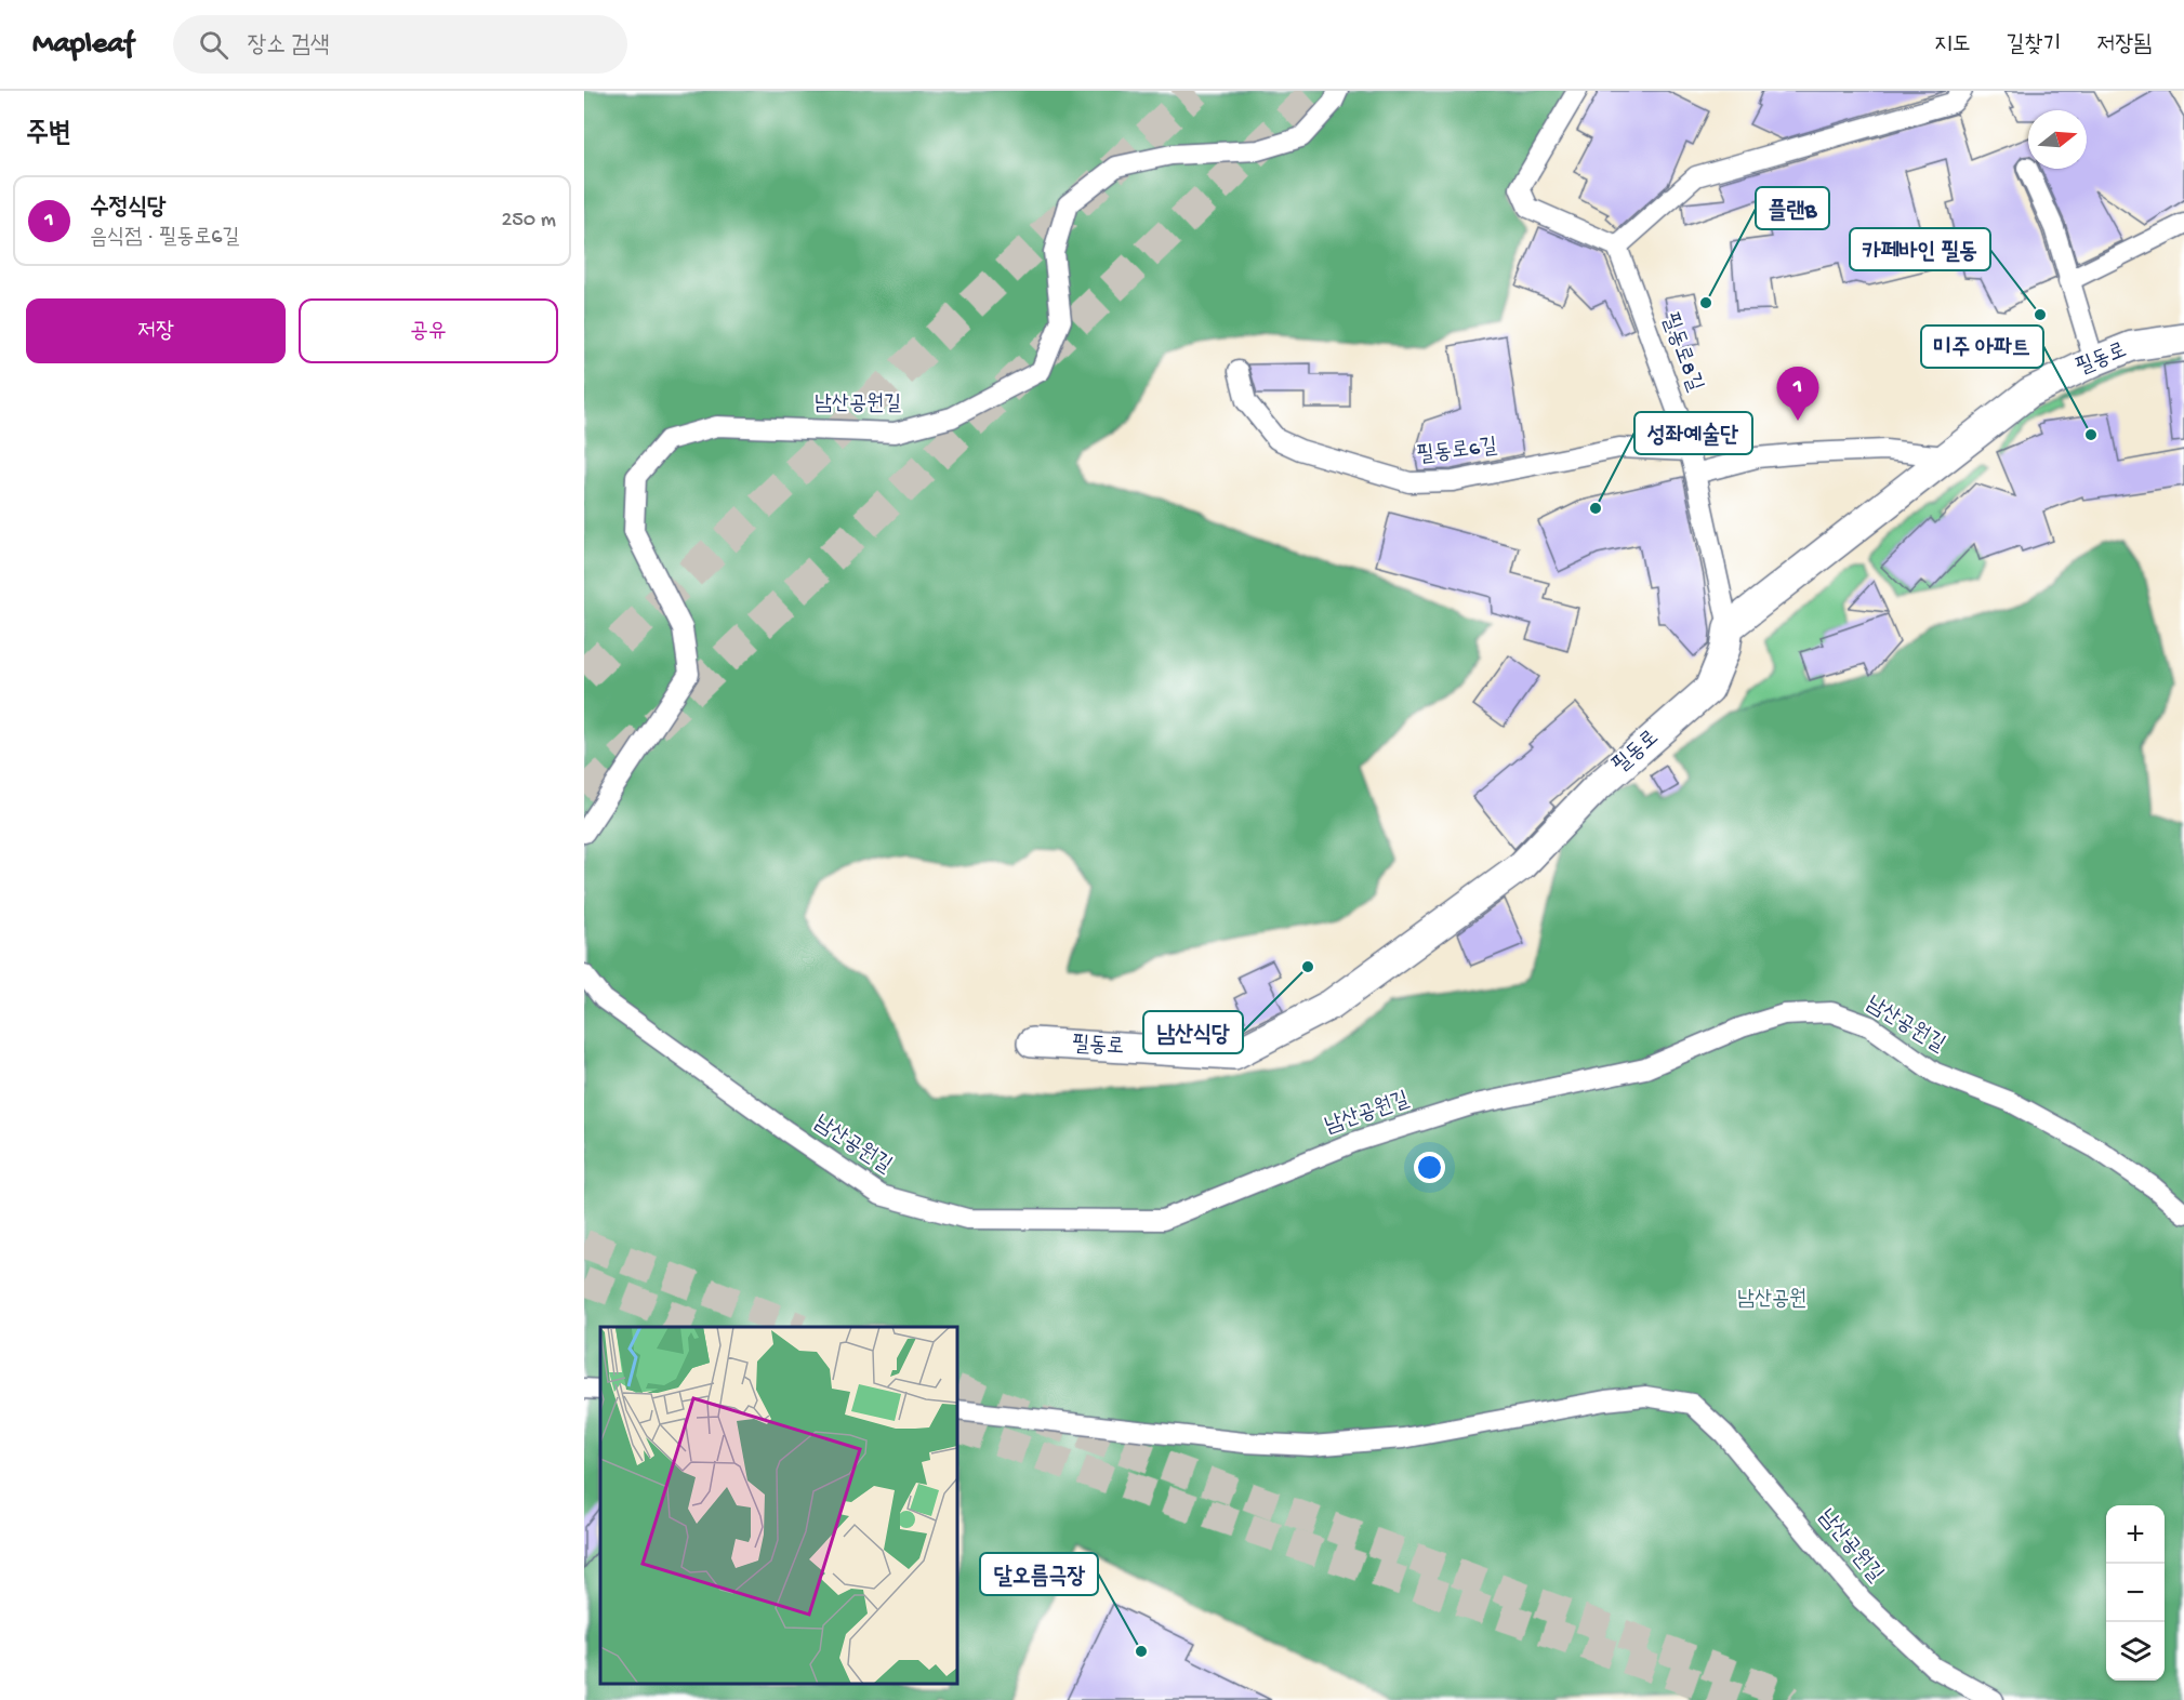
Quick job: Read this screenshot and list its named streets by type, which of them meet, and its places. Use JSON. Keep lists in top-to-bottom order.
{
  "streets": {
    "street": [
      "필동로8길",
      "필동로",
      "남산공원길",
      "필동로6길"
    ]
  },
  "crossings": [
    ["필동로8길", "필동로"],
    ["필동로8길", "필동로6길"]
  ],
  "parks": ["남산공원"],
  "places": [
    "플랜B",
    "카페바인 필동",
    "미주 아파트",
    "성좌예술단",
    "남산식당",
    "달오름극장"
  ],
  "north": "right",
  "page": {
    "header": "Mapleaf",
    "search": "장소 검색",
    "nav": ["지도", "길찾기", "저장됨"],
    "heading": "주변",
    "list": [
      {
        "mark": "1",
        "name": "수정식당",
        "note": "음식점 · 필동로6길",
        "value": "250 m"
      }
    ],
    "buttons": ["저장", "공유"],
    "pins": "1",
    "map_buttons": ["+", "−"]
  }
}
